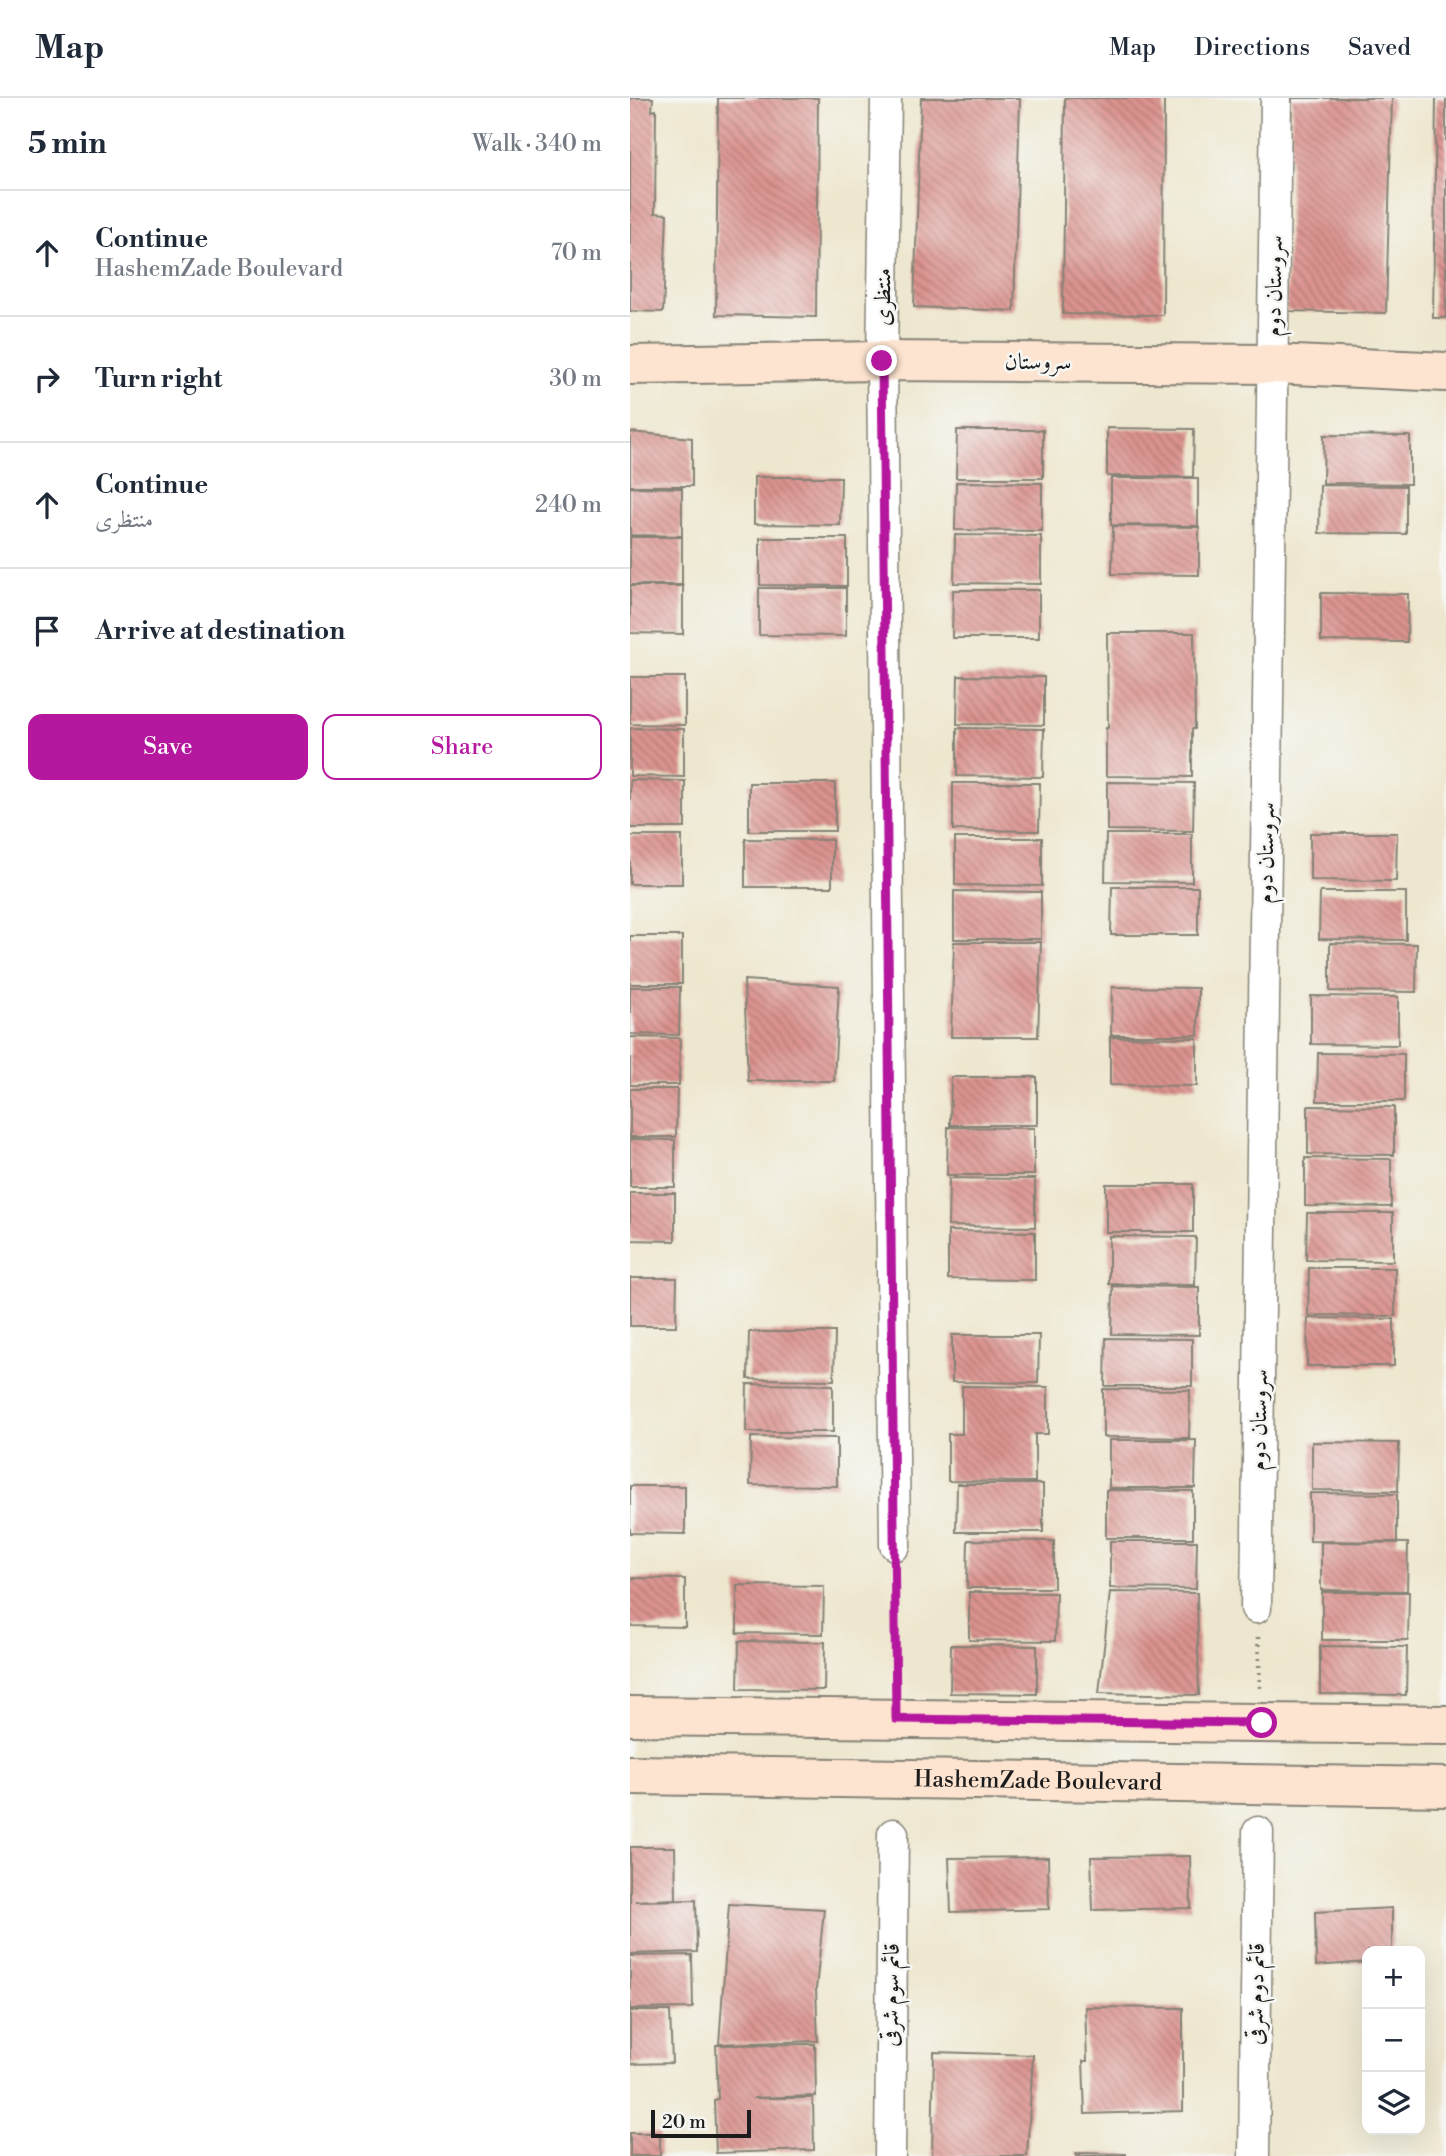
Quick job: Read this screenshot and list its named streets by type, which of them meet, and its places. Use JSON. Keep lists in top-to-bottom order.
{
  "streets": {
    "street": [
      "سروستان دوم",
      "منتظری",
      "سروستان",
      "HashemZade Boulevard",
      "قائم دوم شرقی",
      "قائم سوم شرقی"
    ]
  },
  "crossings": [
    ["سروستان دوم", "سروستان"],
    ["منتظری", "سروستان"]
  ],
  "scale_bar": "20 m",
  "page": {
    "header": "Map",
    "nav": ["Map", "Directions", "Saved"],
    "heading": ["5 min", "Walk · 340 m"],
    "list": [
      ["Continue", "HashemZade Boulevard", "70 m"],
      ["Turn right", "30 m"],
      ["Continue", "منتظری", "240 m"],
      "Arrive at destination"
    ],
    "buttons": ["Save", "Share"],
    "map_buttons": ["+", "−"],
    "scale": "20 m"
  }
}
